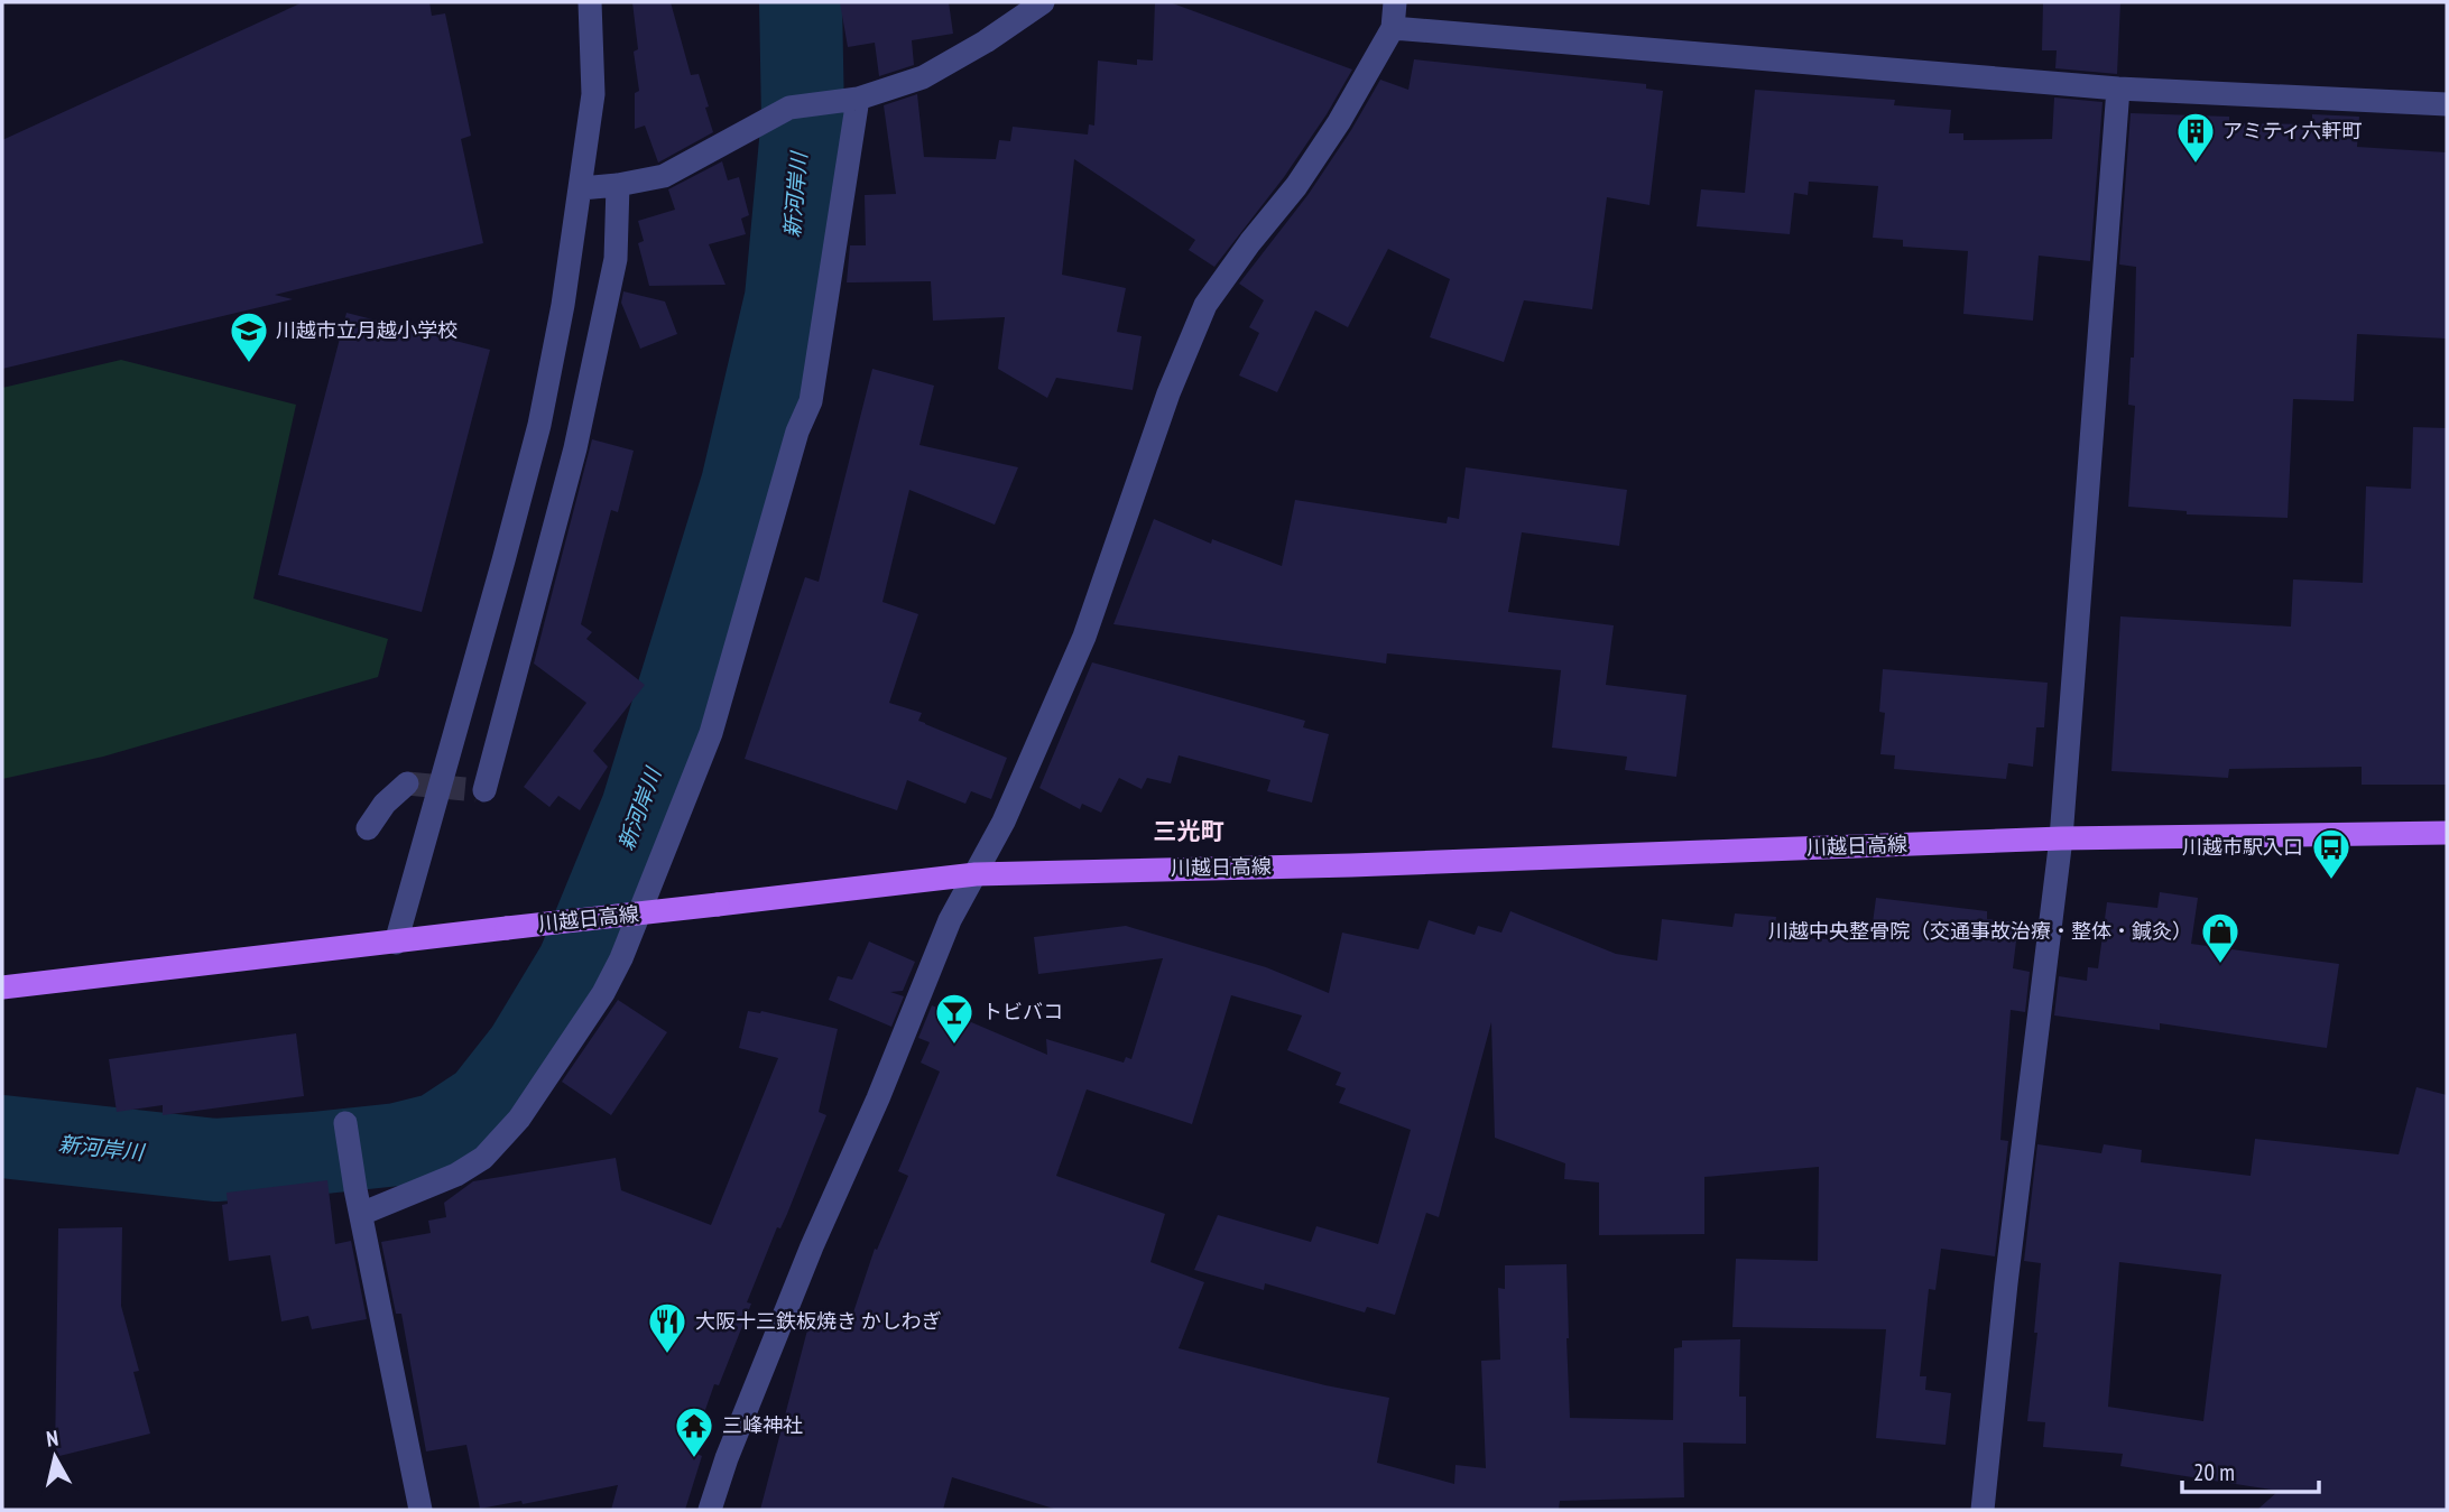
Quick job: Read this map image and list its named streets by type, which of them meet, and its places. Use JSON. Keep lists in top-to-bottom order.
{
  "streets": {
    "main road": ["川越日高線"]
  },
  "districts": ["三光町"],
  "water": ["新河岸川"],
  "places": {
    "building": ["アミティ六軒町"],
    "school or university": ["川越市立月越小学校"],
    "bus stop": ["川越市駅入口"],
    "shop": ["川越中央整骨院（交通事故治療・整体・鍼灸）"],
    "bar": ["トビバコ"],
    "restaurant": ["大阪十三鉄板焼き かしわぎ"],
    "temple": ["三峰神社"]
  },
  "scale_bar": "20 m",
  "north": "top"
}
